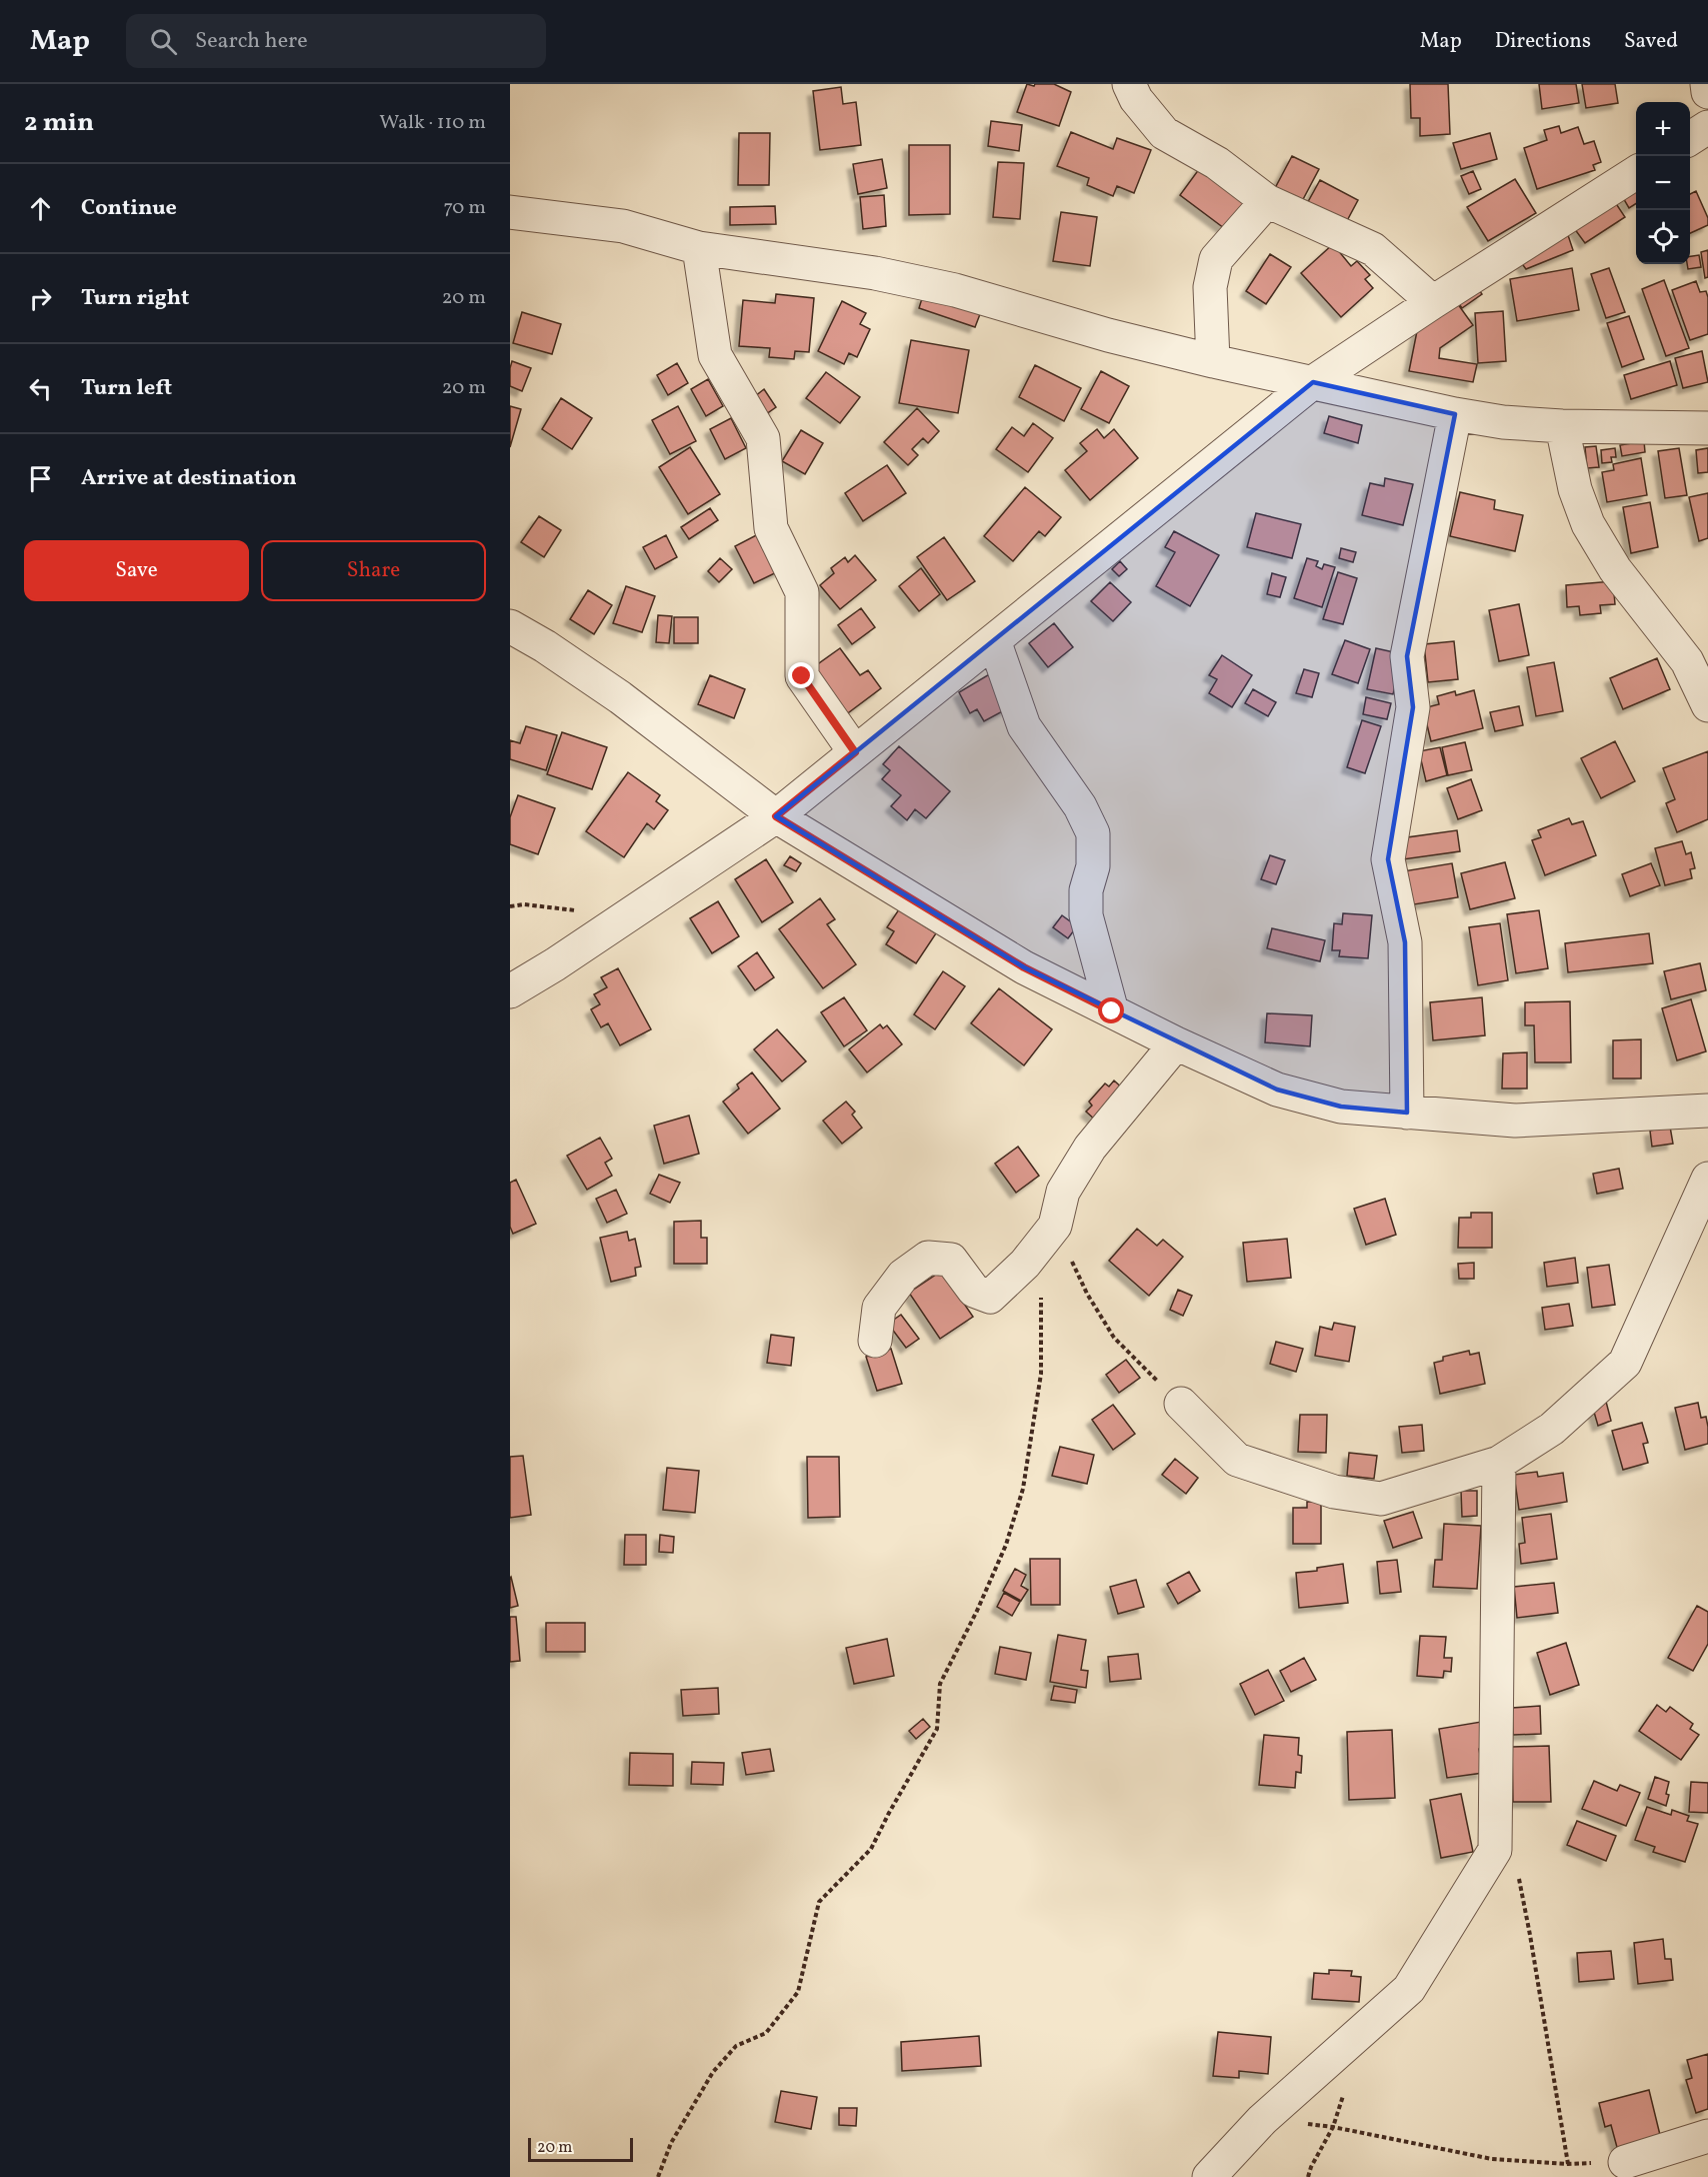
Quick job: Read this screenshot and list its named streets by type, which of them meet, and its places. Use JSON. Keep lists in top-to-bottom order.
{
  "scale_bar": "20 m",
  "page": {
    "header": "Map",
    "search": "Search here",
    "nav": ["Map", "Directions", "Saved"],
    "heading": ["2 min", "Walk · 110 m"],
    "map_buttons": ["+", "−"],
    "list": [
      ["Continue", "70 m"],
      ["Turn right", "20 m"],
      ["Turn left", "20 m"],
      "Arrive at destination"
    ],
    "buttons": ["Save", "Share"],
    "scale": "20 m"
  }
}
